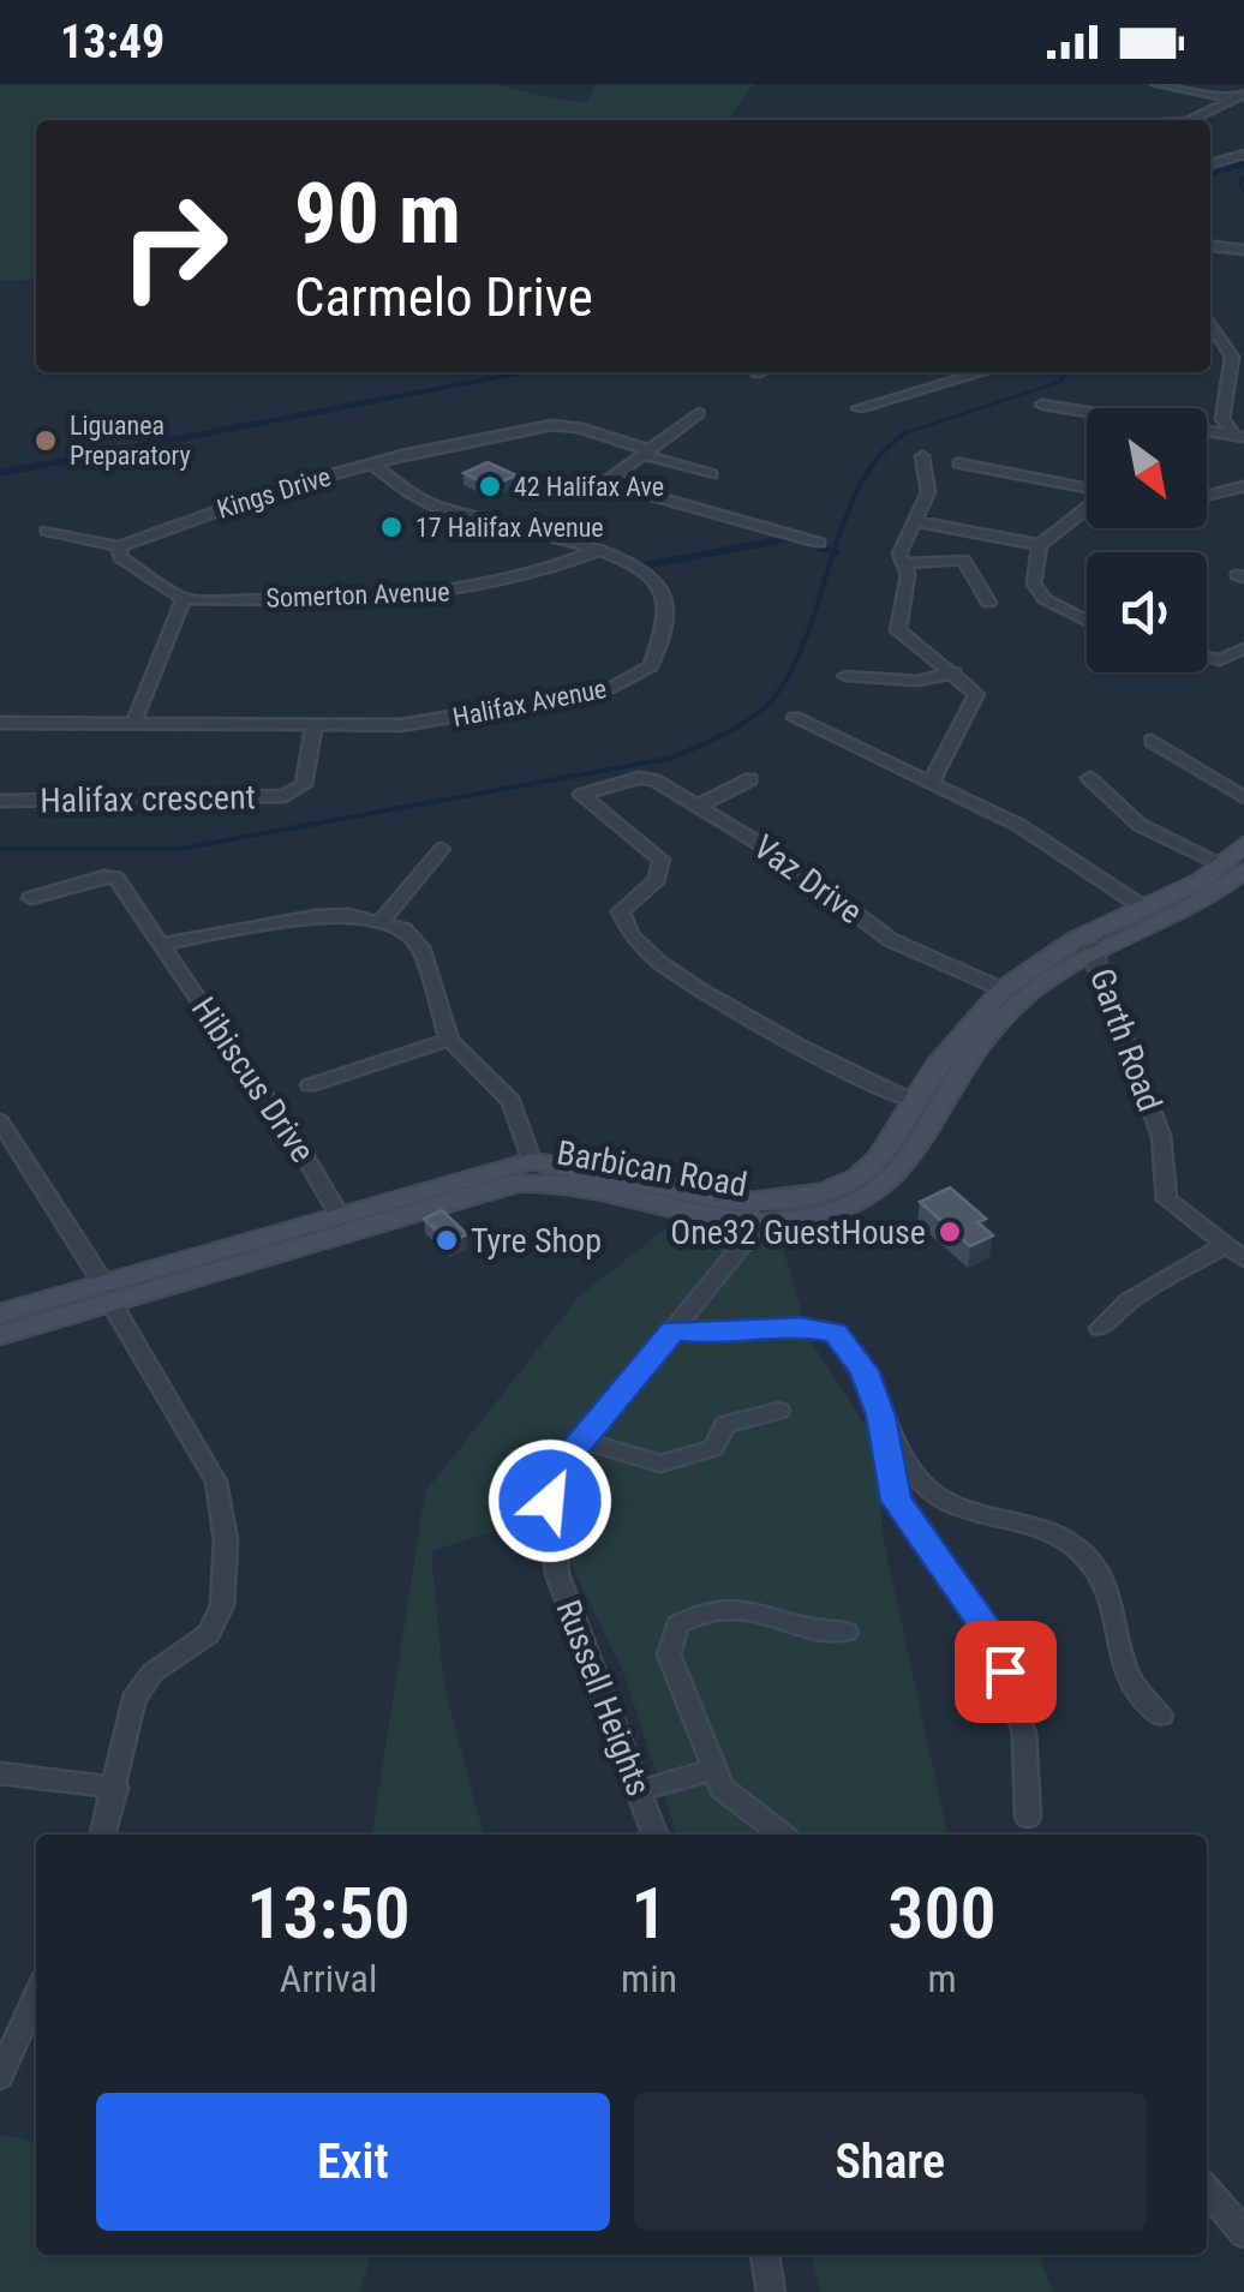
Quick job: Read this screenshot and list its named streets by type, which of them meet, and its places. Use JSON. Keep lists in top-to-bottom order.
{
  "streets": {
    "main road": ["Barbican Road"],
    "street": [
      "Kings Drive",
      "Somerton Avenue",
      "Halifax Avenue",
      "Halifax crescent",
      "Vaz Drive",
      "Garth Road",
      "Hibiscus Drive",
      "Russell Heights"
    ]
  },
  "crossings": [
    ["Kings Drive", "Halifax Avenue"],
    ["Somerton Avenue", "Halifax Avenue"],
    ["Halifax Avenue", "Halifax crescent"],
    ["Vaz Drive", "Barbican Road"],
    ["Garth Road", "Barbican Road"],
    ["Hibiscus Drive", "Barbican Road"],
    ["Barbican Road", "Russell Heights"]
  ],
  "places": [
    "Liguanea Preparatory",
    "42 Halifax Ave",
    "17 Halifax Avenue",
    "One32 GuestHouse",
    "Tyre Shop"
  ],
  "north": "bottom right",
  "page": {
    "status": "13:49",
    "turn": ["90 m", "Carmelo Drive"],
    "eta": [
      "13:50",
      "Arrival",
      "1",
      "min",
      "300",
      "m"
    ],
    "buttons": ["Exit", "Share"]
  }
}
